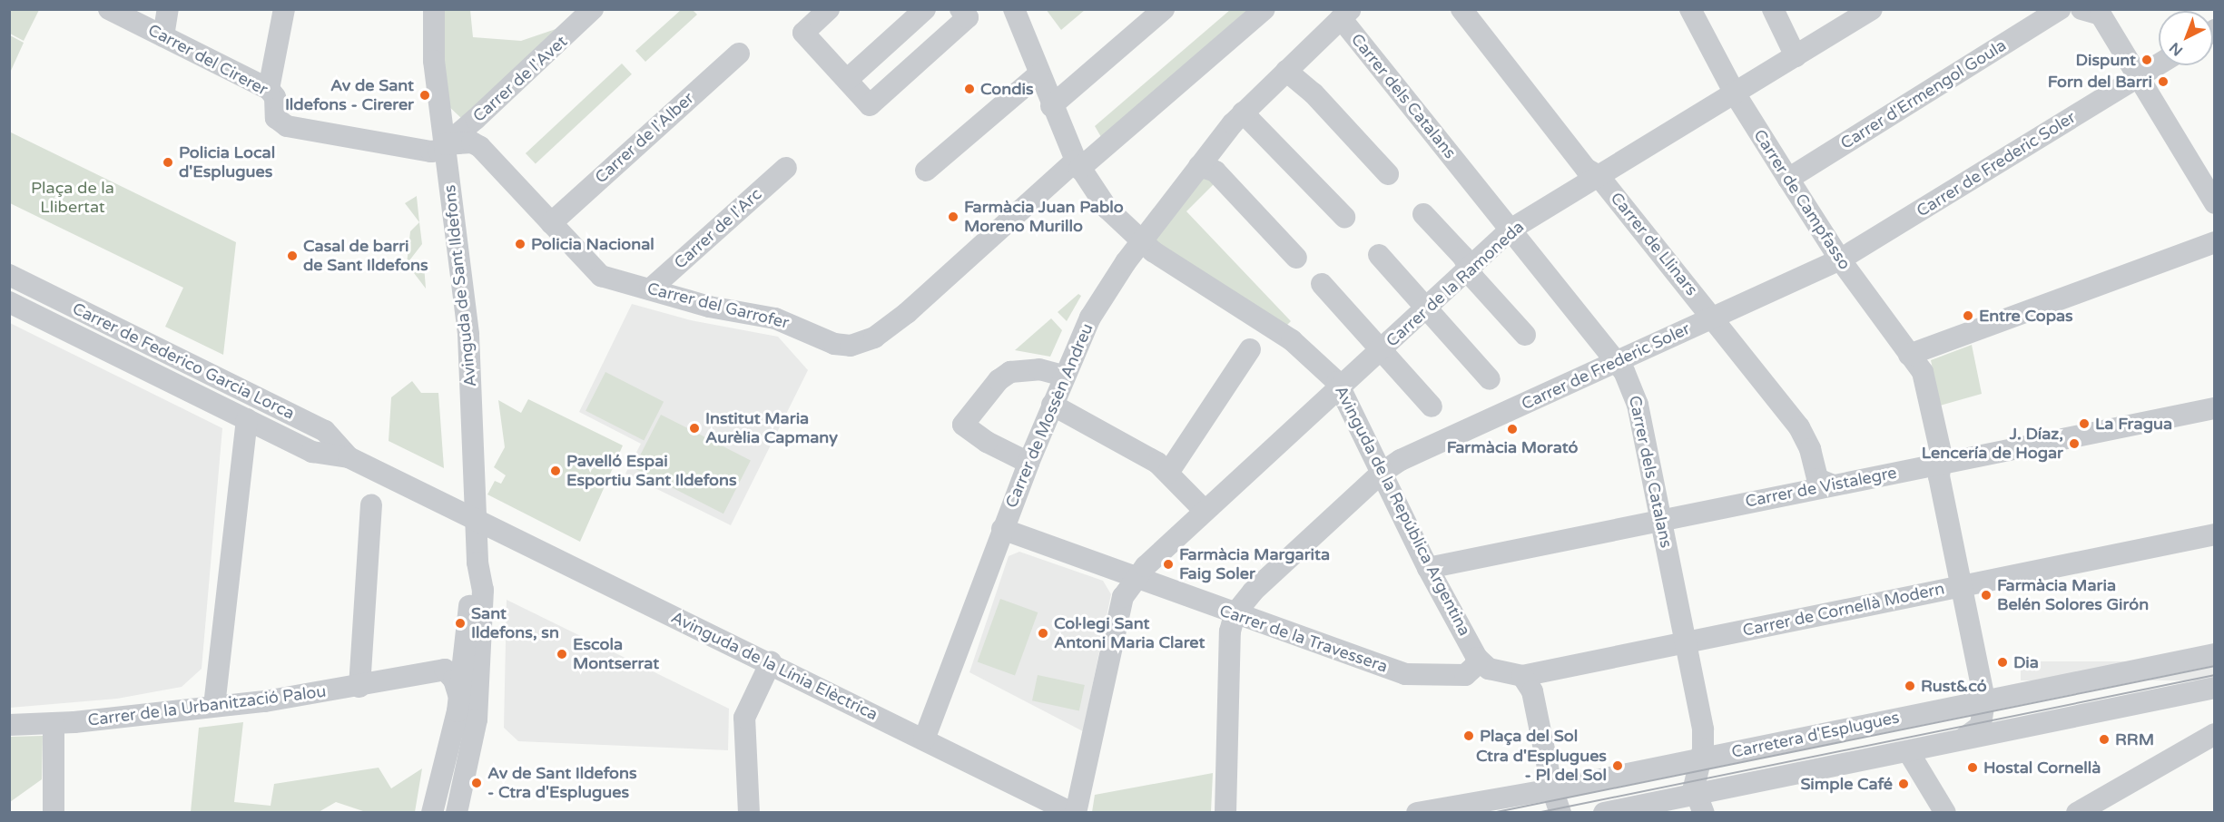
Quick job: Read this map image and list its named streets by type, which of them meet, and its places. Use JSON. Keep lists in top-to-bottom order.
{
  "streets": {
    "street": [
      "Carrer del Cirerer",
      "Carrer de l'Avet",
      "Carrer d'Ermengol Goula",
      "Carrer dels Catalans",
      "Carrer de l'Alber",
      "Carrer de Frederic Soler",
      "Carrer de Campfasso",
      "Carrer de l'Arc",
      "Carrer de Llinars",
      "Carrer de la Ramoneda",
      "Avinguda de Sant Ildefons",
      "Carrer del Garrofer",
      "Carrer de Federico Garcia Lorca",
      "Carrer de Mossèn Andreu",
      "Carrer de Vistalegre",
      "Avinguda de la República Argentina",
      "Carrer de Cornellà Modern",
      "Carrer de la Travessera",
      "Avinguda de la Línia Elèctrica",
      "Carrer de la Urbanització Palou",
      "Carretera d'Esplugues"
    ]
  },
  "crossings": [
    ["Carrer del Cirerer", "Carrer de l'Avet"],
    ["Carrer del Cirerer", "Avinguda de Sant Ildefons"],
    ["Carrer del Cirerer", "Carrer del Garrofer"],
    ["Carrer de l'Avet", "Avinguda de Sant Ildefons"],
    ["Carrer de l'Avet", "Carrer del Garrofer"],
    ["Carrer d'Ermengol Goula", "Carrer de Campfasso"],
    ["Carrer dels Catalans", "Carrer de Frederic Soler"],
    ["Carrer dels Catalans", "Carrer de la Ramoneda"],
    ["Carrer dels Catalans", "Carrer de Mossèn Andreu"],
    ["Carrer dels Catalans", "Carrer de Vistalegre"],
    ["Carrer dels Catalans", "Carrer de Cornellà Modern"],
    ["Carrer dels Catalans", "Carretera d'Esplugues"],
    ["Carrer de l'Alber", "Carrer del Garrofer"],
    ["Carrer de Frederic Soler", "Carrer de Campfasso"],
    ["Carrer de Frederic Soler", "Carrer de Llinars"],
    ["Carrer de Frederic Soler", "Avinguda de la República Argentina"],
    ["Carrer de Frederic Soler", "Carrer de la Travessera"],
    ["Carrer de Campfasso", "Carrer de la Ramoneda"],
    ["Carrer de Campfasso", "Carrer de Vistalegre"],
    ["Carrer de l'Arc", "Carrer del Garrofer"],
    ["Carrer de Llinars", "Carrer de la Ramoneda"],
    ["Carrer de Llinars", "Carrer de Vistalegre"],
    ["Carrer de la Ramoneda", "Avinguda de la República Argentina"],
    ["Carrer de la Ramoneda", "Carrer de la Travessera"],
    ["Carrer de la Ramoneda", "Avinguda de la Línia Elèctrica"],
    ["Avinguda de Sant Ildefons", "Carrer del Garrofer"],
    ["Avinguda de Sant Ildefons", "Carrer de Federico Garcia Lorca"],
    ["Avinguda de Sant Ildefons", "Avinguda de la Línia Elèctrica"],
    ["Carrer del Garrofer", "Avinguda de la República Argentina"],
    ["Carrer de Federico Garcia Lorca", "Avinguda de la Línia Elèctrica"],
    ["Carrer de Mossèn Andreu", "Avinguda de la República Argentina"],
    ["Carrer de Mossèn Andreu", "Carrer de la Travessera"],
    ["Carrer de Mossèn Andreu", "Avinguda de la Línia Elèctrica"],
    ["Carrer de Vistalegre", "Avinguda de la República Argentina"],
    ["Avinguda de la República Argentina", "Carrer de Cornellà Modern"],
    ["Avinguda de la República Argentina", "Carrer de la Travessera"],
    ["Carrer de Cornellà Modern", "Carrer de la Travessera"]
  ],
  "parks": ["Plaça de la Llibertat"],
  "places": [
    "Dispunt",
    "Forn del Barri",
    "Condis",
    "Av de Sant Ildefons - Cirerer",
    "Policia Local d'Esplugues",
    "Farmàcia Juan Pablo Moreno Murillo",
    "Policia Nacional",
    "Casal de barri de Sant Ildefons",
    "Entre Copas",
    "La Fragua",
    "Institut Maria Aurèlia Capmany",
    "Farmàcia Morató",
    "J. Díaz, Lencería de Hogar",
    "Pavelló Espai Esportiu Sant Ildefons",
    "Farmàcia Margarita Faig Soler",
    "Farmàcia Maria Belén Solores Girón",
    "Sant Ildefons, sn",
    "Col·legi Sant Antoni Maria Claret",
    "Escola Montserrat",
    "Dia",
    "Rust&có",
    "Plaça del Sol",
    "RRM",
    "Ctra d'Esplugues - Pl del Sol",
    "Hostal Cornellà",
    "Av de Sant Ildefons - Ctra d'Esplugues",
    "Simple Café"
  ],
  "north": "bottom left"
}
